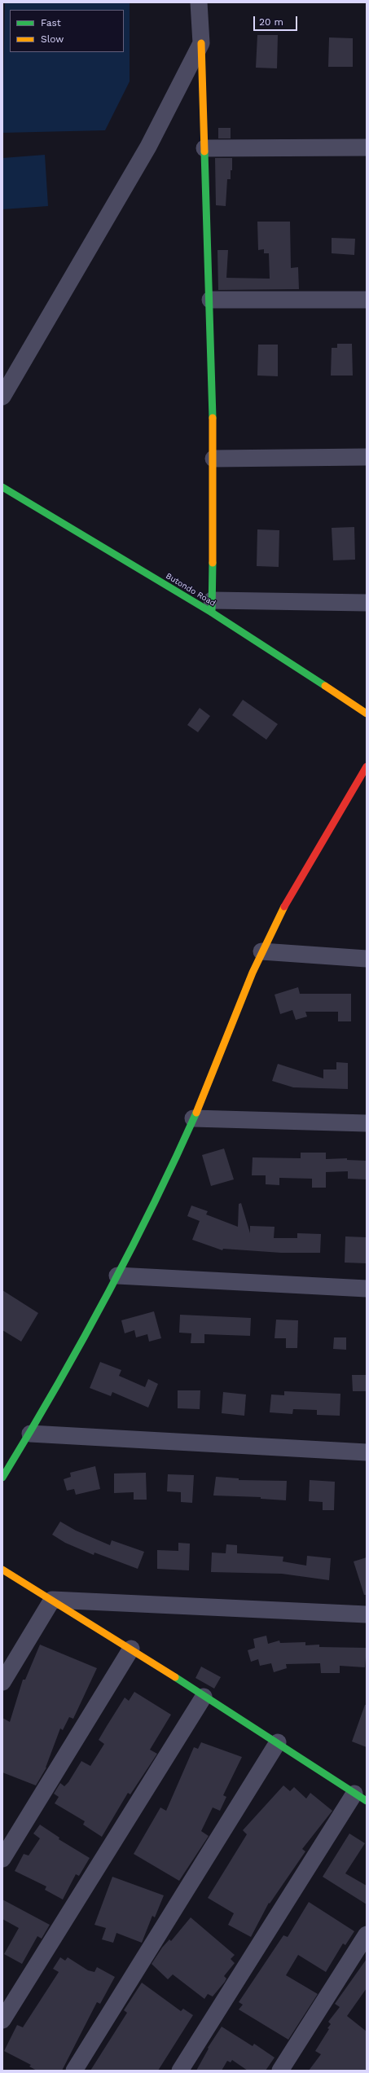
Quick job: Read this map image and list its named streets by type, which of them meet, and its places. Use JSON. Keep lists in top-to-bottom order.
{
  "streets": {
    "street": ["Butondo Road"]
  },
  "legend": ["Fast", "Slow"],
  "scale_bar": "20 m"
}
